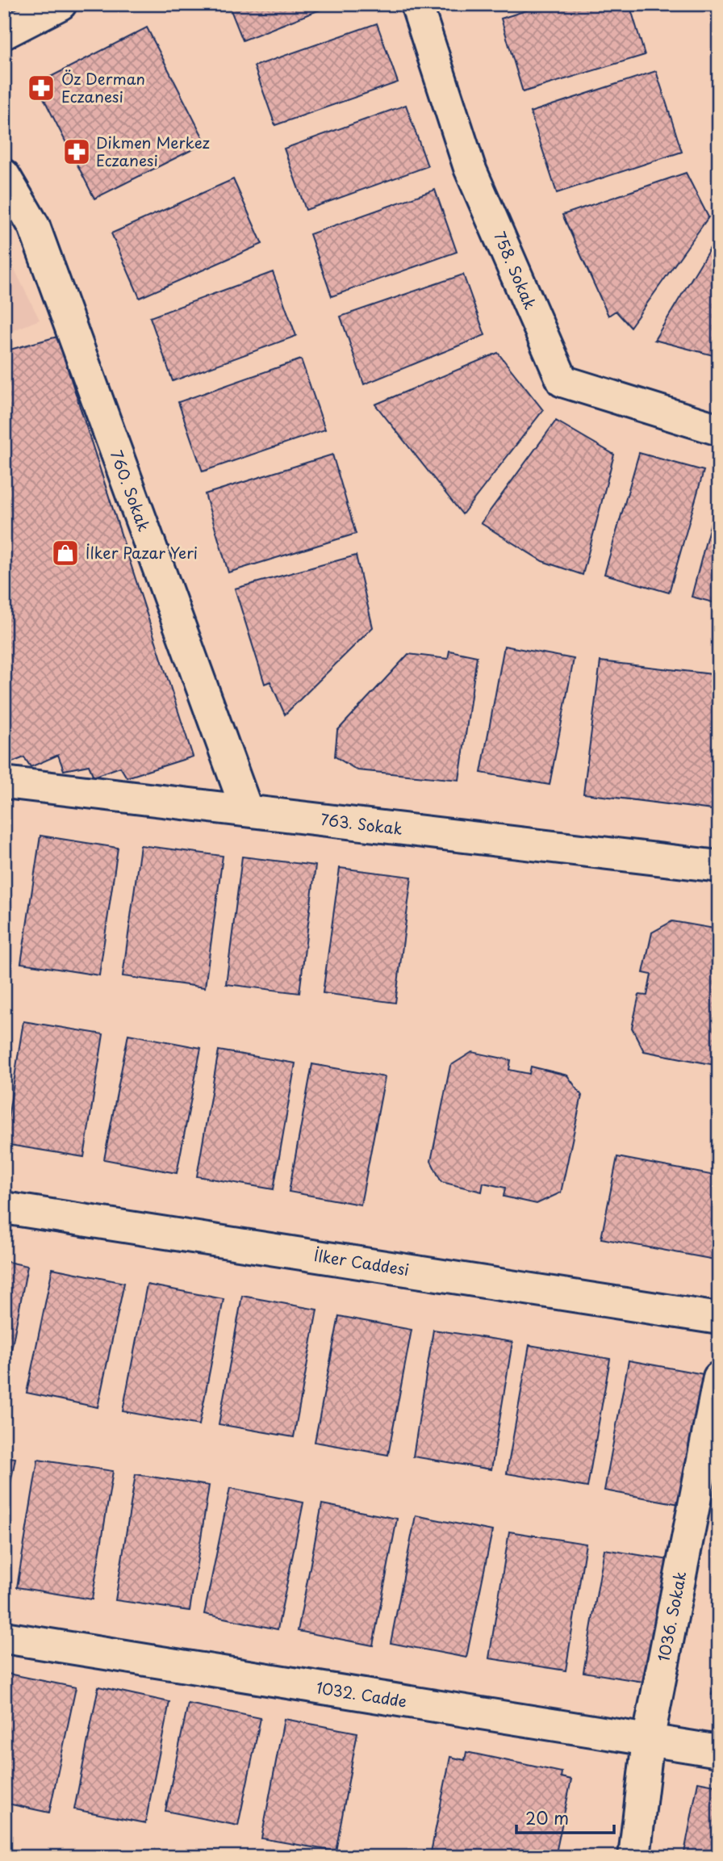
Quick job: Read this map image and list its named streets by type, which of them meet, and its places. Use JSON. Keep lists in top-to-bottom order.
{
  "streets": {
    "street": [
      "758. Sokak",
      "760. Sokak",
      "763. Sokak",
      "İlker Caddesi",
      "1036. Sokak",
      "1032. Cadde"
    ]
  },
  "crossings": [
    ["760. Sokak", "763. Sokak"],
    ["1036. Sokak", "1032. Cadde"]
  ],
  "places": {
    "pharmacy": ["Öz Derman Eczanesi", "Dikmen Merkez Eczanesi"],
    "shop": ["İlker Pazar Yeri"]
  },
  "scale_bar": "20 m"
}
